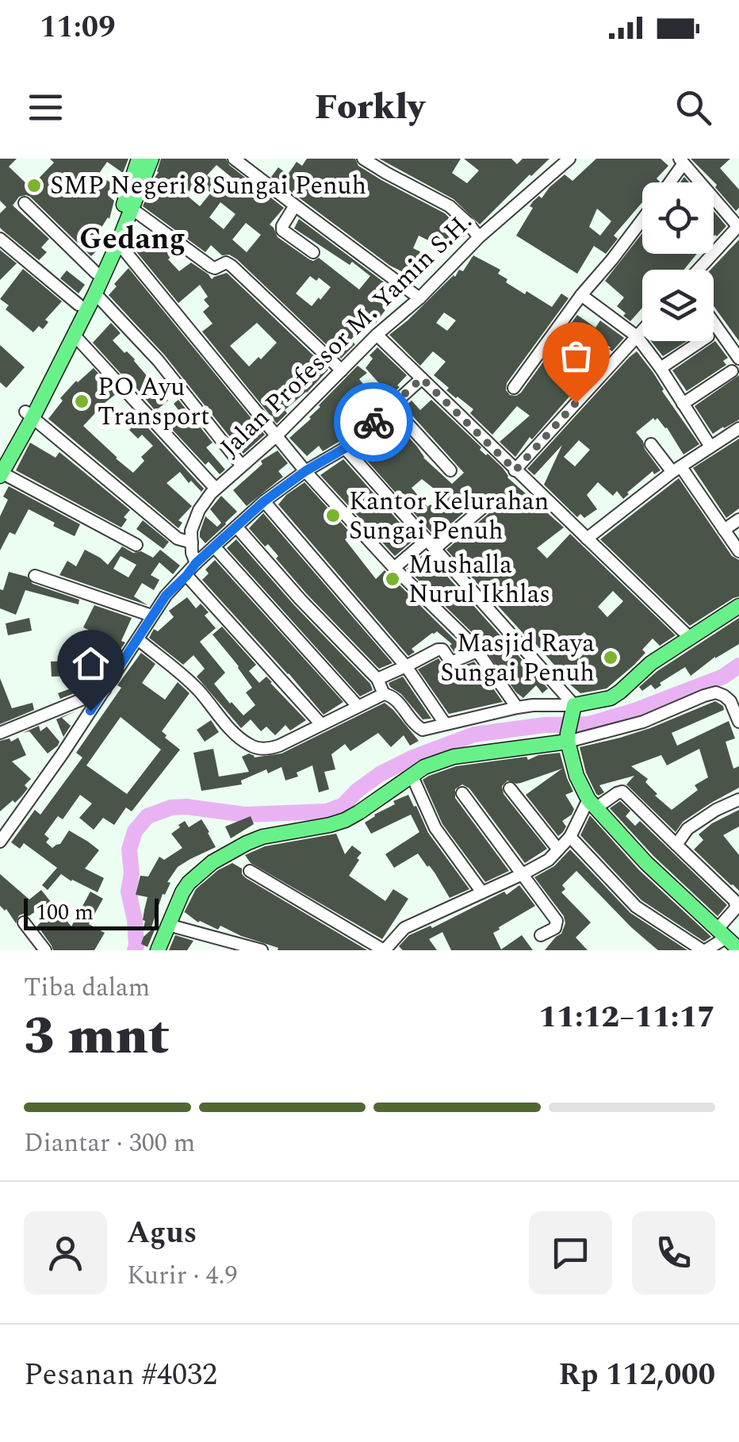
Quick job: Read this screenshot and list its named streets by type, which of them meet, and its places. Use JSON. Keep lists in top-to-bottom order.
{
  "streets": {
    "street": ["Jalan Professor M. Yamin S.H."]
  },
  "districts": ["Gedang"],
  "places": [
    "SMP Negeri 8 Sungai Penuh",
    "PO Ayu Transport",
    "Kantor Kelurahan Sungai Penuh",
    "Mushalla Nurul Ikhlas",
    "Masjid Raya Sungai Penuh"
  ],
  "scale_bar": "100 m",
  "page": {
    "status": "11:09",
    "header": "Forkly",
    "scale": "100 m",
    "heading": ["3 mnt", "Tiba dalam", "11:12–11:17"],
    "panel": [
      "Agus",
      "Kurir · 4.9",
      "Pesanan #4032",
      "Rp 112,000"
    ],
    "bar": "Diantar · 300 m"
  }
}
